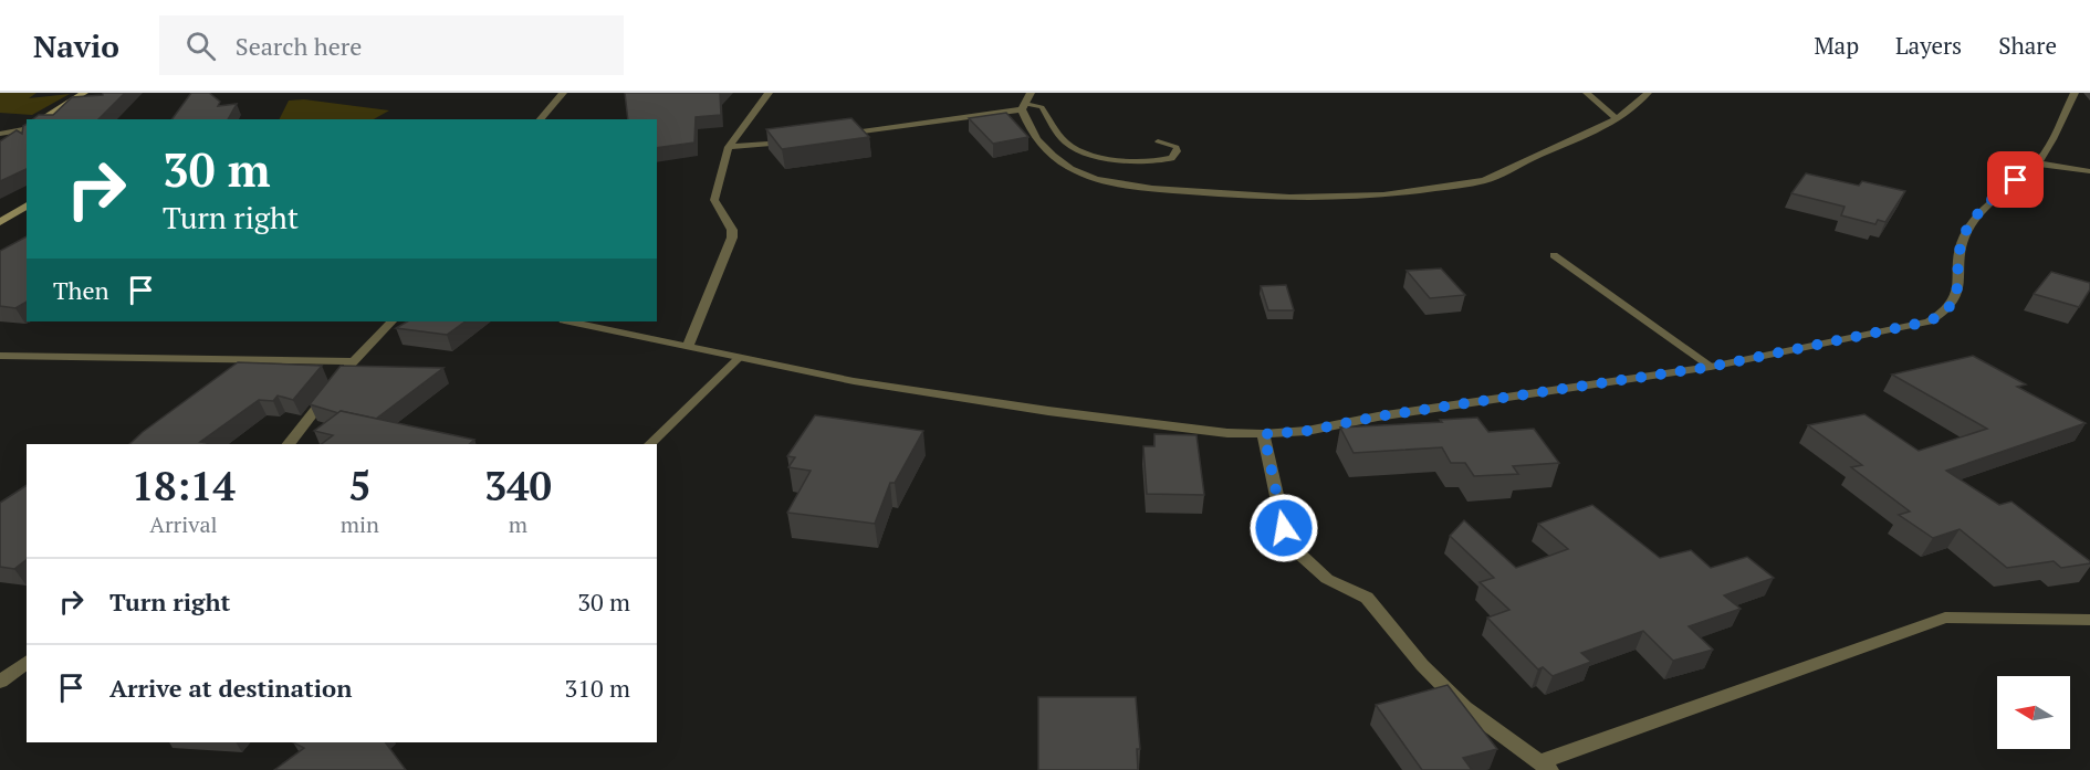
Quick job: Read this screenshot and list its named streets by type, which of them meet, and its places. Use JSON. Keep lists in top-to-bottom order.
{
  "north": "left",
  "page": {
    "header": "Navio",
    "search": "Search here",
    "nav": ["Map", "Layers", "Share"],
    "turn": ["30 m", "Turn right"],
    "then": "Then",
    "eta": [
      "18:14",
      "Arrival",
      "5",
      "min",
      "340",
      "m"
    ],
    "list": [
      {
        "name": "Turn right",
        "value": "30 m"
      },
      {
        "name": "Arrive at destination",
        "value": "310 m"
      }
    ]
  }
}
